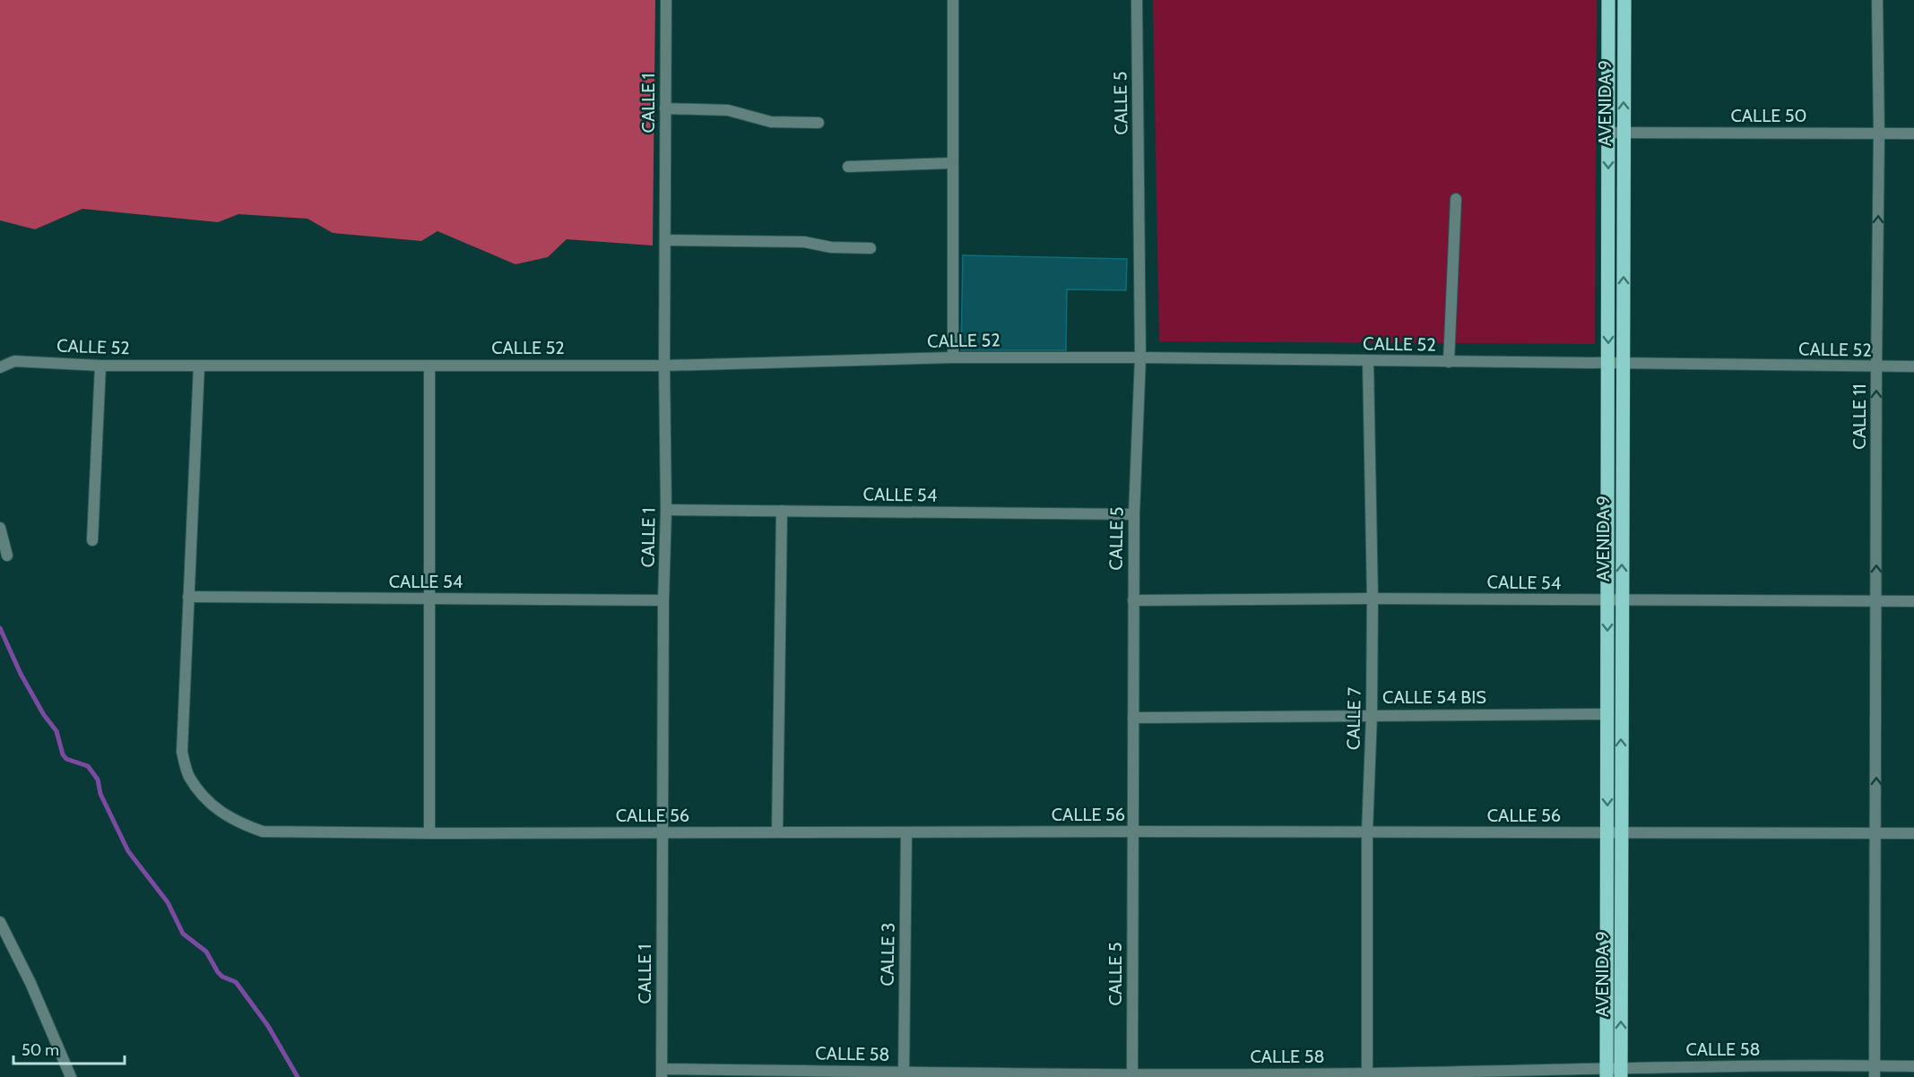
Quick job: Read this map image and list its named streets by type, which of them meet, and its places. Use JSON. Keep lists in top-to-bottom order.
{
  "streets": {
    "main road": ["AVENIDA 9"],
    "street": [
      "CALLE 1",
      "CALLE 5",
      "CALLE 50",
      "CALLE 52",
      "CALLE 11",
      "CALLE 54",
      "CALLE 54 BIS",
      "CALLE 7",
      "CALLE 56",
      "CALLE 3",
      "CALLE 58"
    ]
  },
  "crossings": [
    ["CALLE 1", "CALLE 52"],
    ["CALLE 1", "CALLE 54"],
    ["CALLE 1", "CALLE 56"],
    ["CALLE 1", "CALLE 58"],
    ["CALLE 5", "CALLE 52"],
    ["CALLE 5", "CALLE 54"],
    ["CALLE 5", "CALLE 54 BIS"],
    ["CALLE 5", "CALLE 56"],
    ["CALLE 5", "CALLE 58"],
    ["AVENIDA 9", "CALLE 50"],
    ["AVENIDA 9", "CALLE 52"],
    ["AVENIDA 9", "CALLE 54"],
    ["AVENIDA 9", "CALLE 54 BIS"],
    ["AVENIDA 9", "CALLE 56"],
    ["AVENIDA 9", "CALLE 58"],
    ["CALLE 50", "CALLE 11"],
    ["CALLE 52", "CALLE 11"],
    ["CALLE 52", "CALLE 7"],
    ["CALLE 52", "CALLE 56"],
    ["CALLE 11", "CALLE 54"],
    ["CALLE 11", "CALLE 56"],
    ["CALLE 11", "CALLE 58"],
    ["CALLE 54", "CALLE 7"],
    ["CALLE 54", "CALLE 56"],
    ["CALLE 54 BIS", "CALLE 7"],
    ["CALLE 7", "CALLE 56"],
    ["CALLE 7", "CALLE 58"],
    ["CALLE 56", "CALLE 3"],
    ["CALLE 3", "CALLE 58"]
  ],
  "one_way": ["CALLE 11"],
  "scale_bar": "50 m"
}
